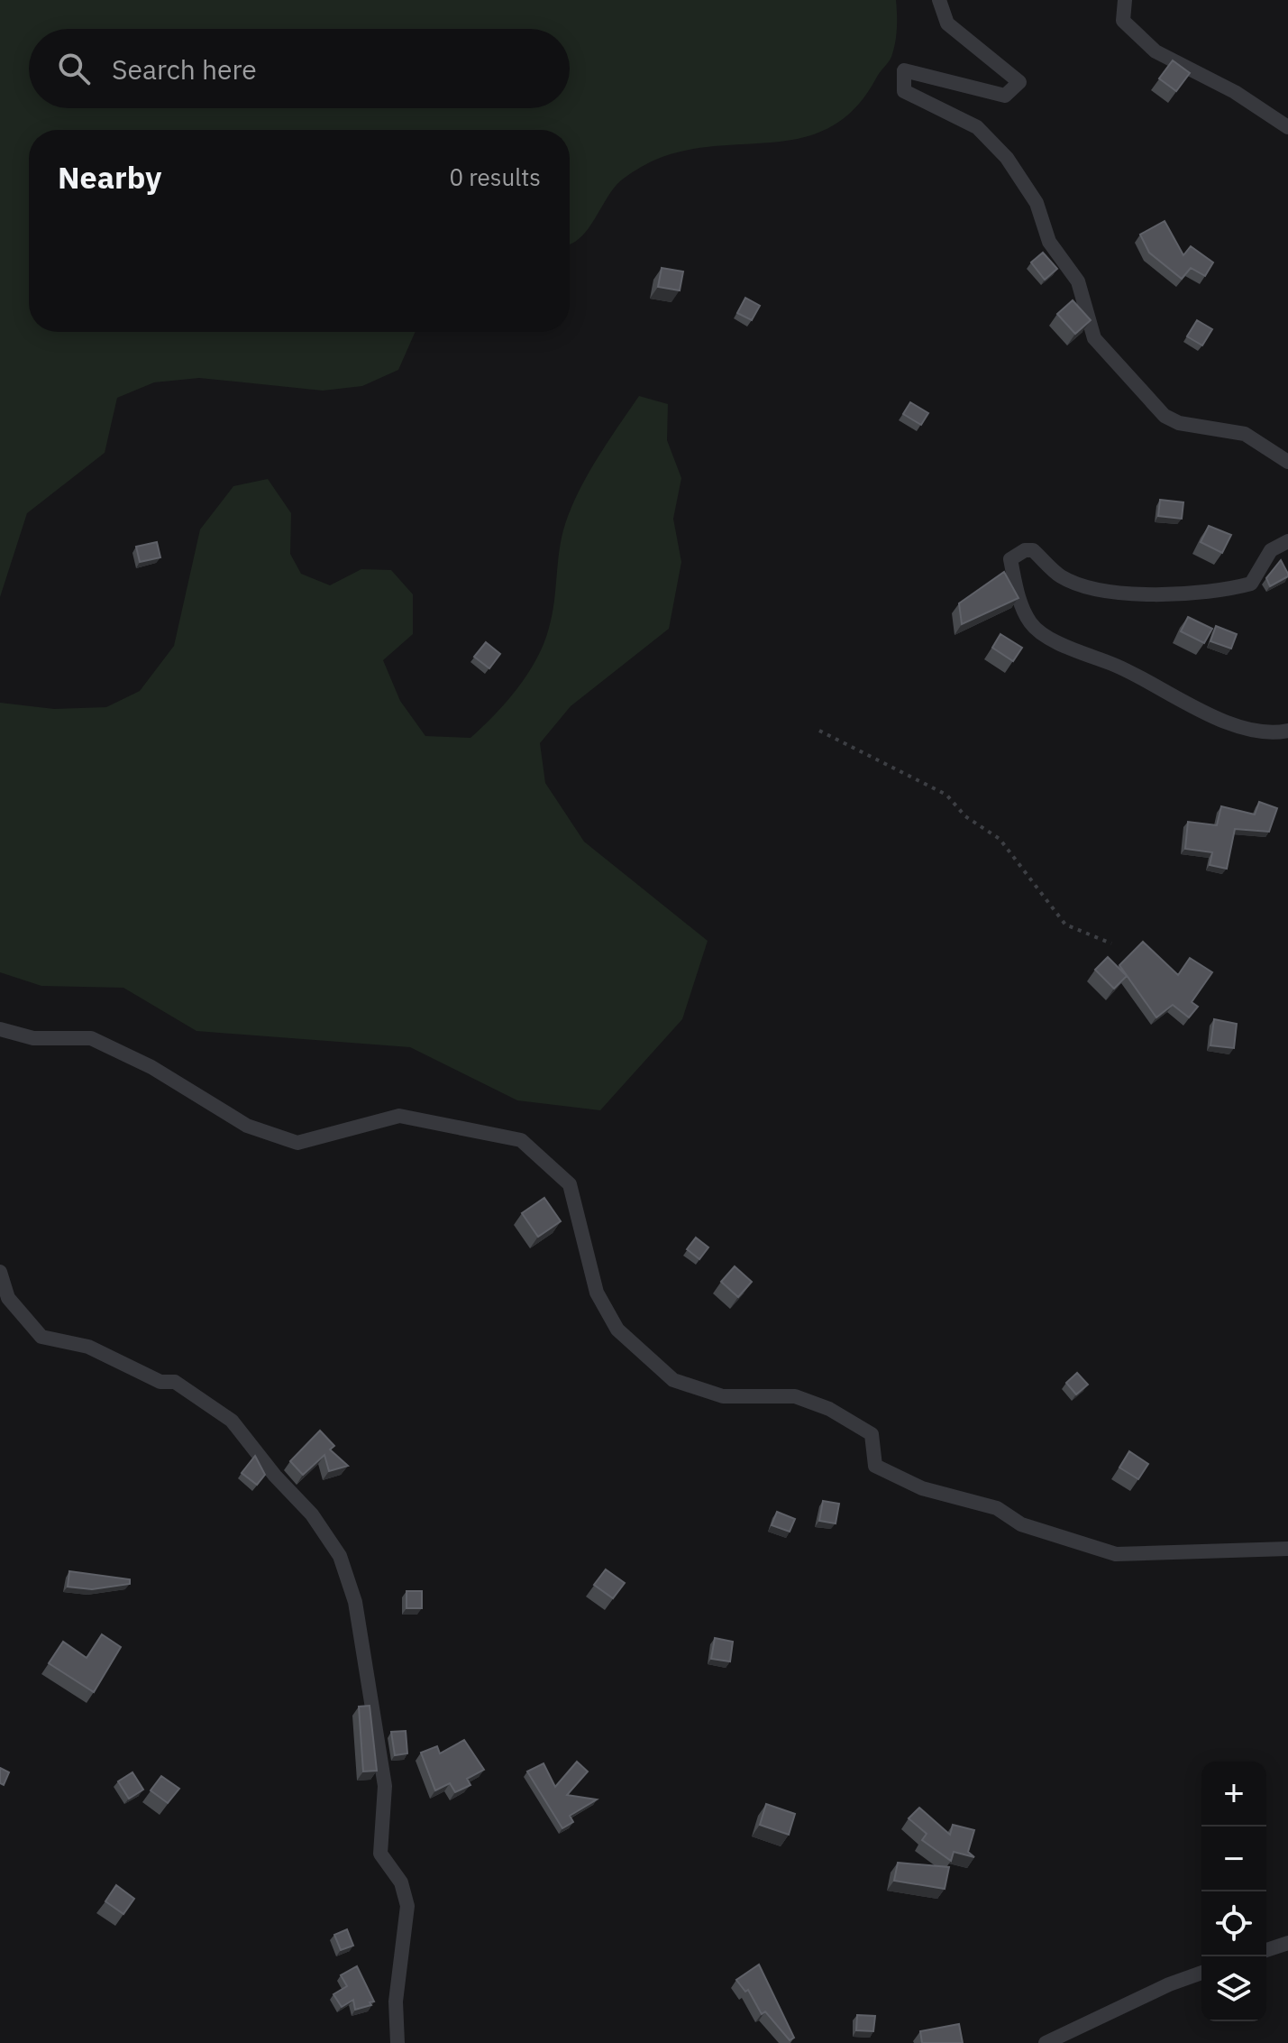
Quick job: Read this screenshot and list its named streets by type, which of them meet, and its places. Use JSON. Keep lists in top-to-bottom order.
{
  "page": {
    "search": "Search here",
    "heading": ["Nearby", "0 results"],
    "map_buttons": ["+", "−"]
  }
}
